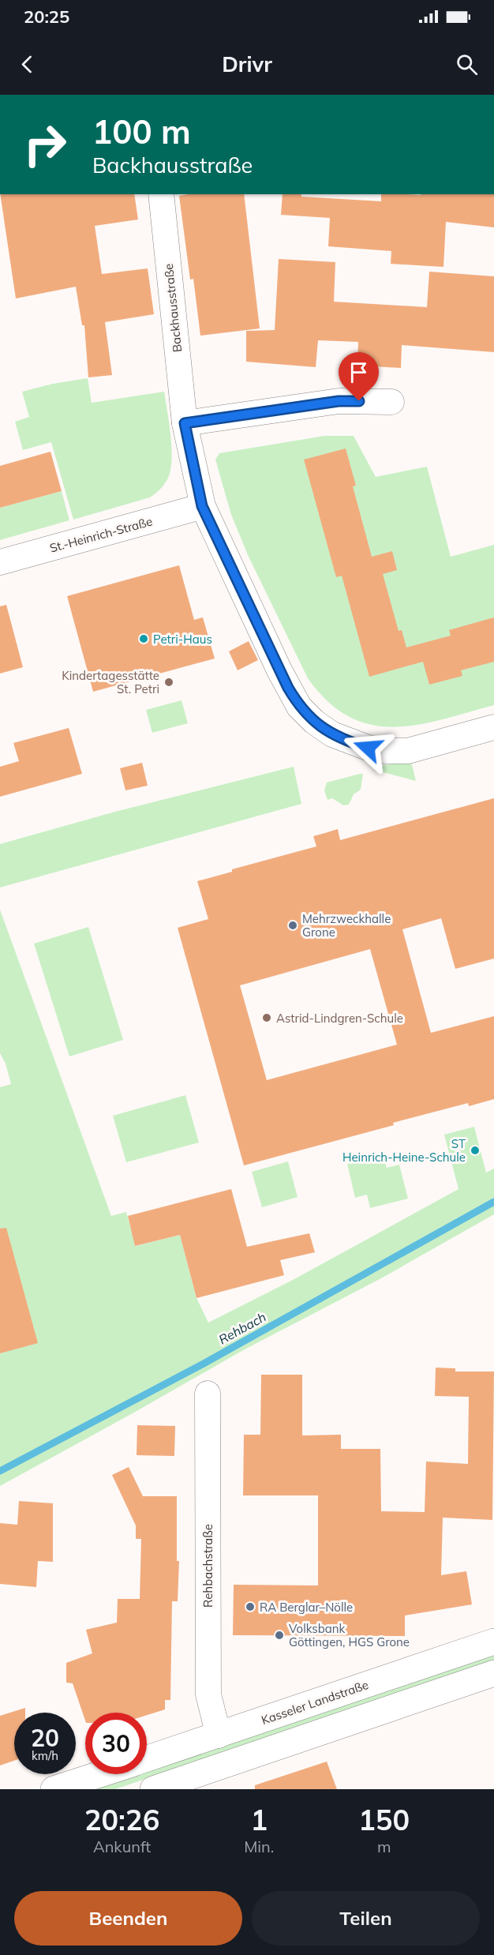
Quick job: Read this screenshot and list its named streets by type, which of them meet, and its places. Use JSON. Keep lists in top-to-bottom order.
{
  "streets": {
    "main road": ["Kasseler Landstraße"],
    "street": ["Backhausstraße", "St.-Heinrich-Straße", "Rehbachstraße"]
  },
  "crossings": [
    ["Backhausstraße", "St.-Heinrich-Straße"],
    ["Rehbachstraße", "Kasseler Landstraße"]
  ],
  "water": ["Rehbach"],
  "places": [
    "Petri-Haus",
    "Kindertagesstätte St. Petri",
    "Mehrzweckhalle Grone",
    "Astrid-Lindgren-Schule",
    "ST Heinrich-Heine-Schule",
    "RA Berglar–Nölle",
    "Volksbank Göttingen, HGS Grone"
  ],
  "page": {
    "status": "20:25",
    "header": "Drivr",
    "turn": ["100 m", "Backhausstraße"],
    "speed": "20 km/h",
    "limit": "30",
    "eta": [
      "20:26",
      "Ankunft",
      "1",
      "Min.",
      "150",
      "m"
    ],
    "buttons": ["Beenden", "Teilen"]
  }
}
